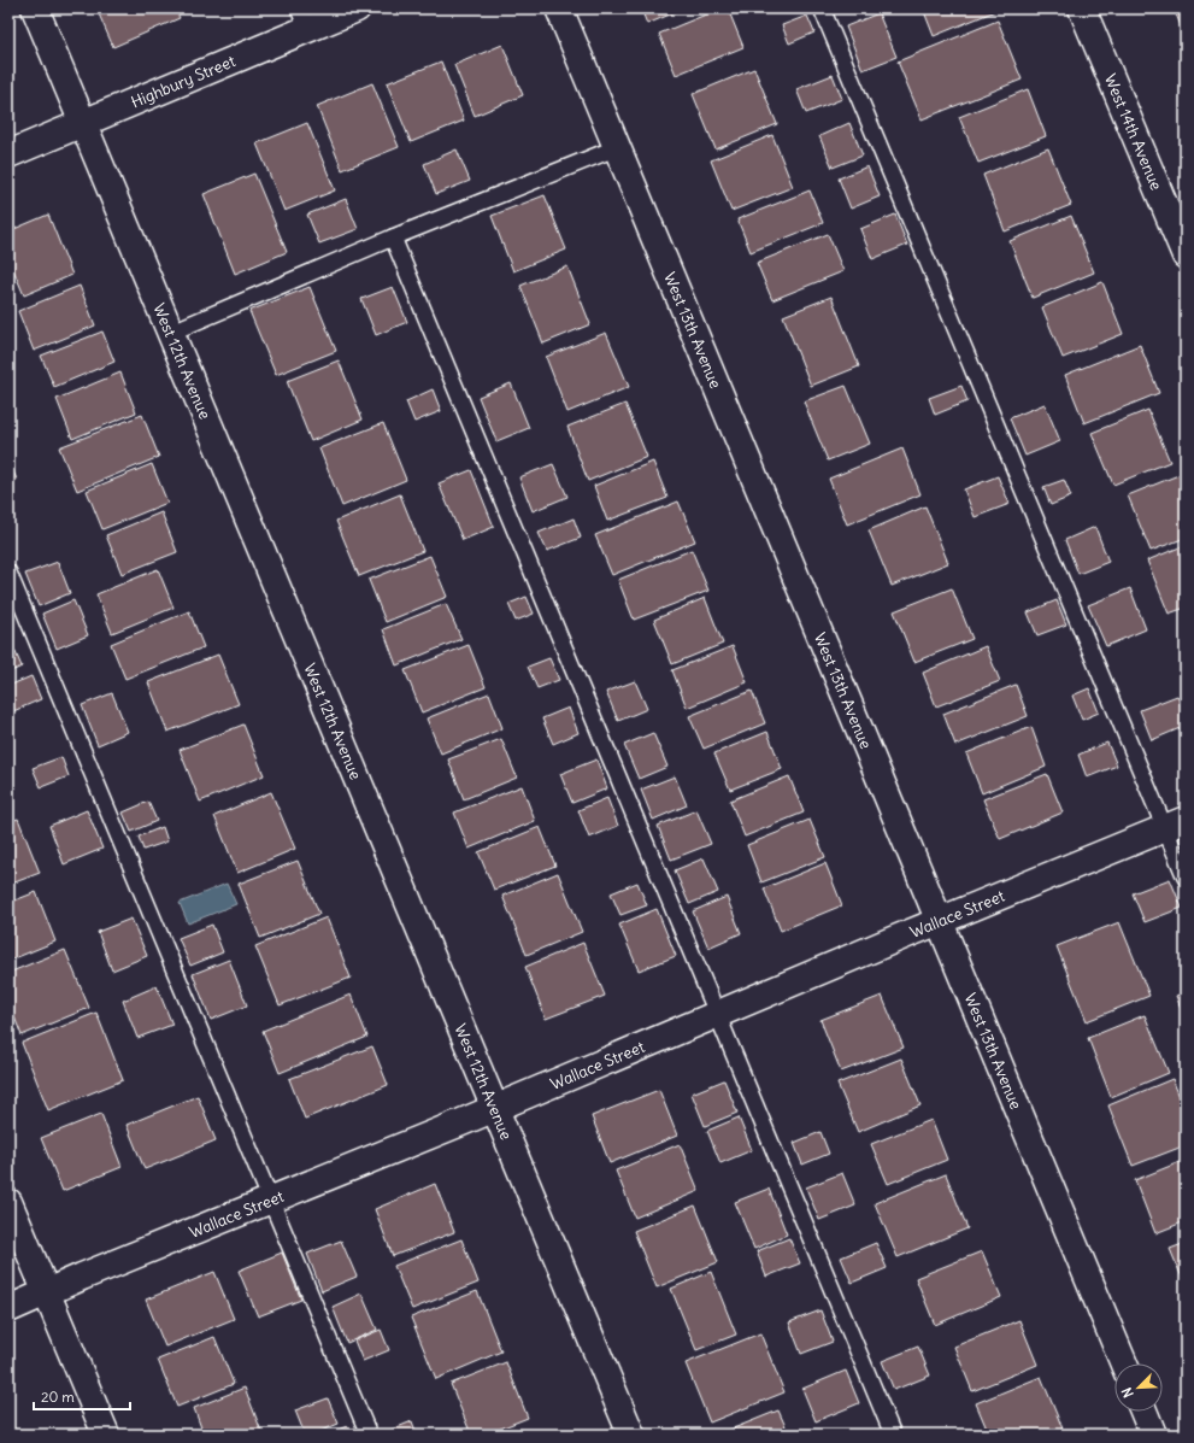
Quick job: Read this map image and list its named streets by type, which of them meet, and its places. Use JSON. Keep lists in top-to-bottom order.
{
  "streets": {
    "street": [
      "Highbury Street",
      "West 14th Avenue",
      "West 13th Avenue",
      "West 12th Avenue",
      "Wallace Street"
    ]
  },
  "crossings": [
    ["Highbury Street", "West 12th Avenue"],
    ["West 13th Avenue", "Wallace Street"],
    ["West 12th Avenue", "Wallace Street"]
  ],
  "scale_bar": "20 m",
  "north": "bottom left"
}
